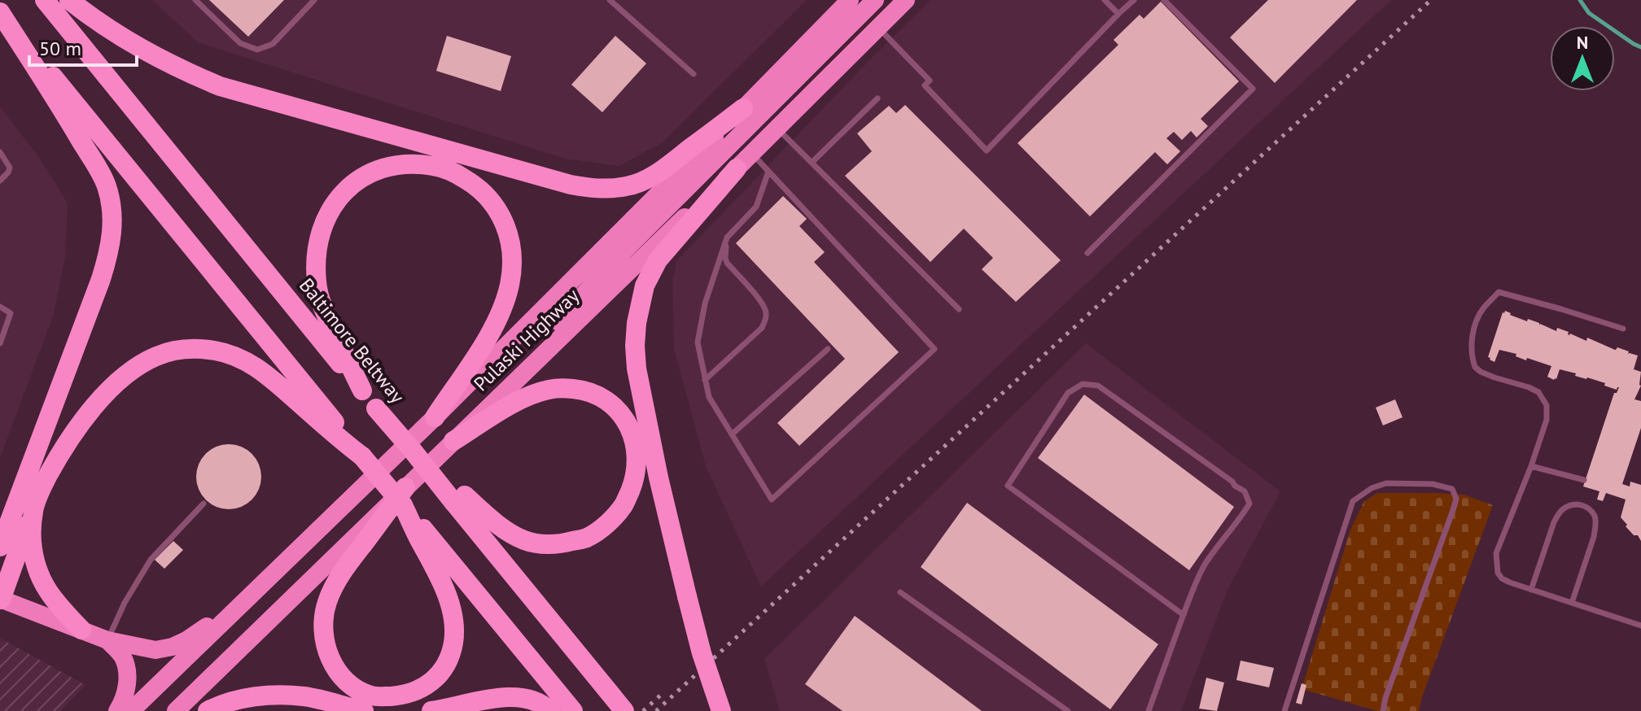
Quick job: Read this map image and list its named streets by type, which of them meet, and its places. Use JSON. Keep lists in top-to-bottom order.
{
  "streets": {
    "highway": ["Pulaski Highway", "Baltimore Beltway"]
  },
  "scale_bar": "50 m",
  "north": "top"
}
